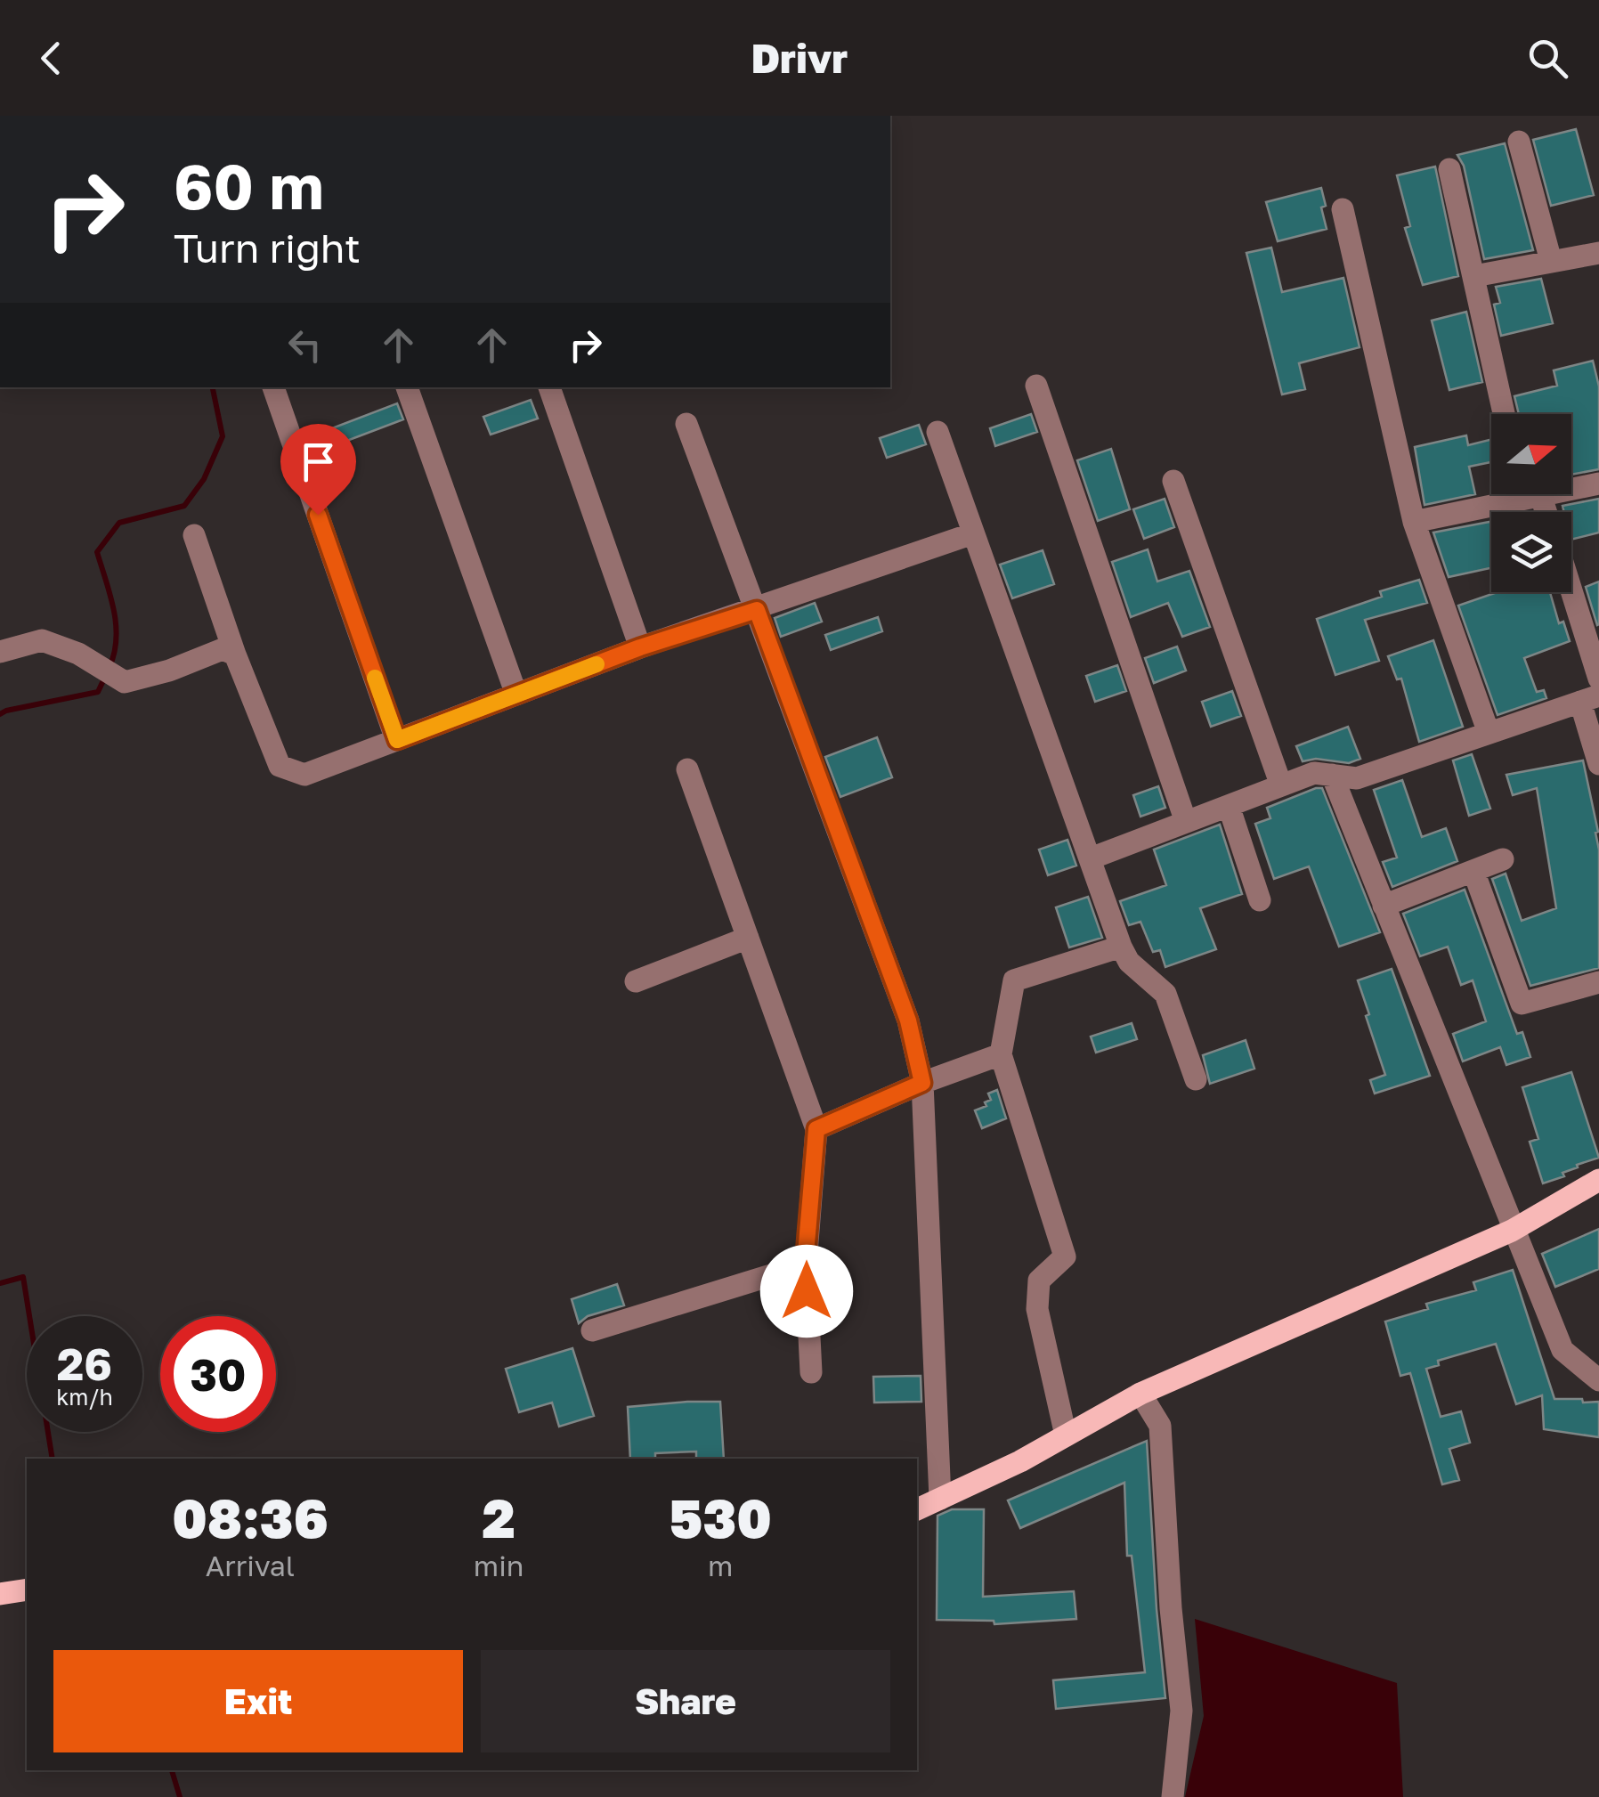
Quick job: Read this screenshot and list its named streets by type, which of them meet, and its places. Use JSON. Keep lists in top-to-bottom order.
{
  "north": "right",
  "page": {
    "header": "Drivr",
    "turn": ["60 m", "Turn right"],
    "speed": "26 km/h",
    "limit": "30",
    "eta": [
      "08:36",
      "Arrival",
      "2",
      "min",
      "530",
      "m"
    ],
    "buttons": ["Exit", "Share"]
  }
}
